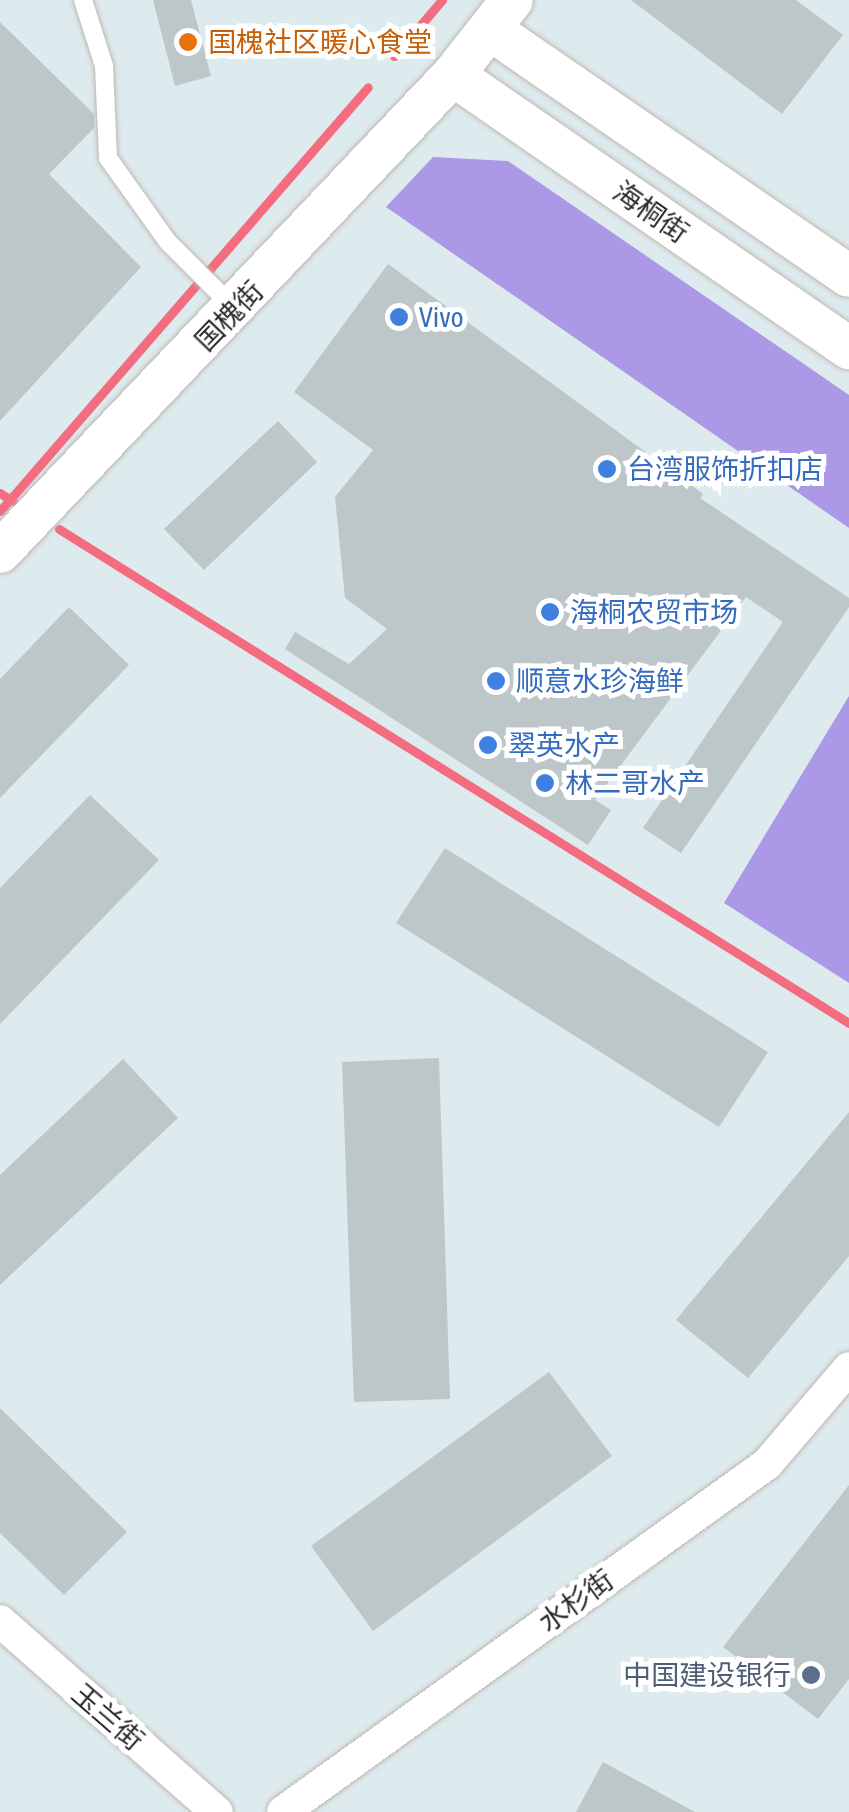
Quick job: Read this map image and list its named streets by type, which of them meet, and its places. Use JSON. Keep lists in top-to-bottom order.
{
  "streets": {
    "street": [
      "海桐街",
      "国槐街",
      "水杉街",
      "玉兰街"
    ]
  },
  "crossings": [
    ["海桐街", "国槐街"]
  ],
  "places": [
    "国槐社区暖心食堂",
    "Vivo",
    "台湾服饰折扣店",
    "海桐农贸市场",
    "顺意水珍海鲜",
    "翠英水产",
    "林二哥水产",
    "中国建设银行"
  ]
}
